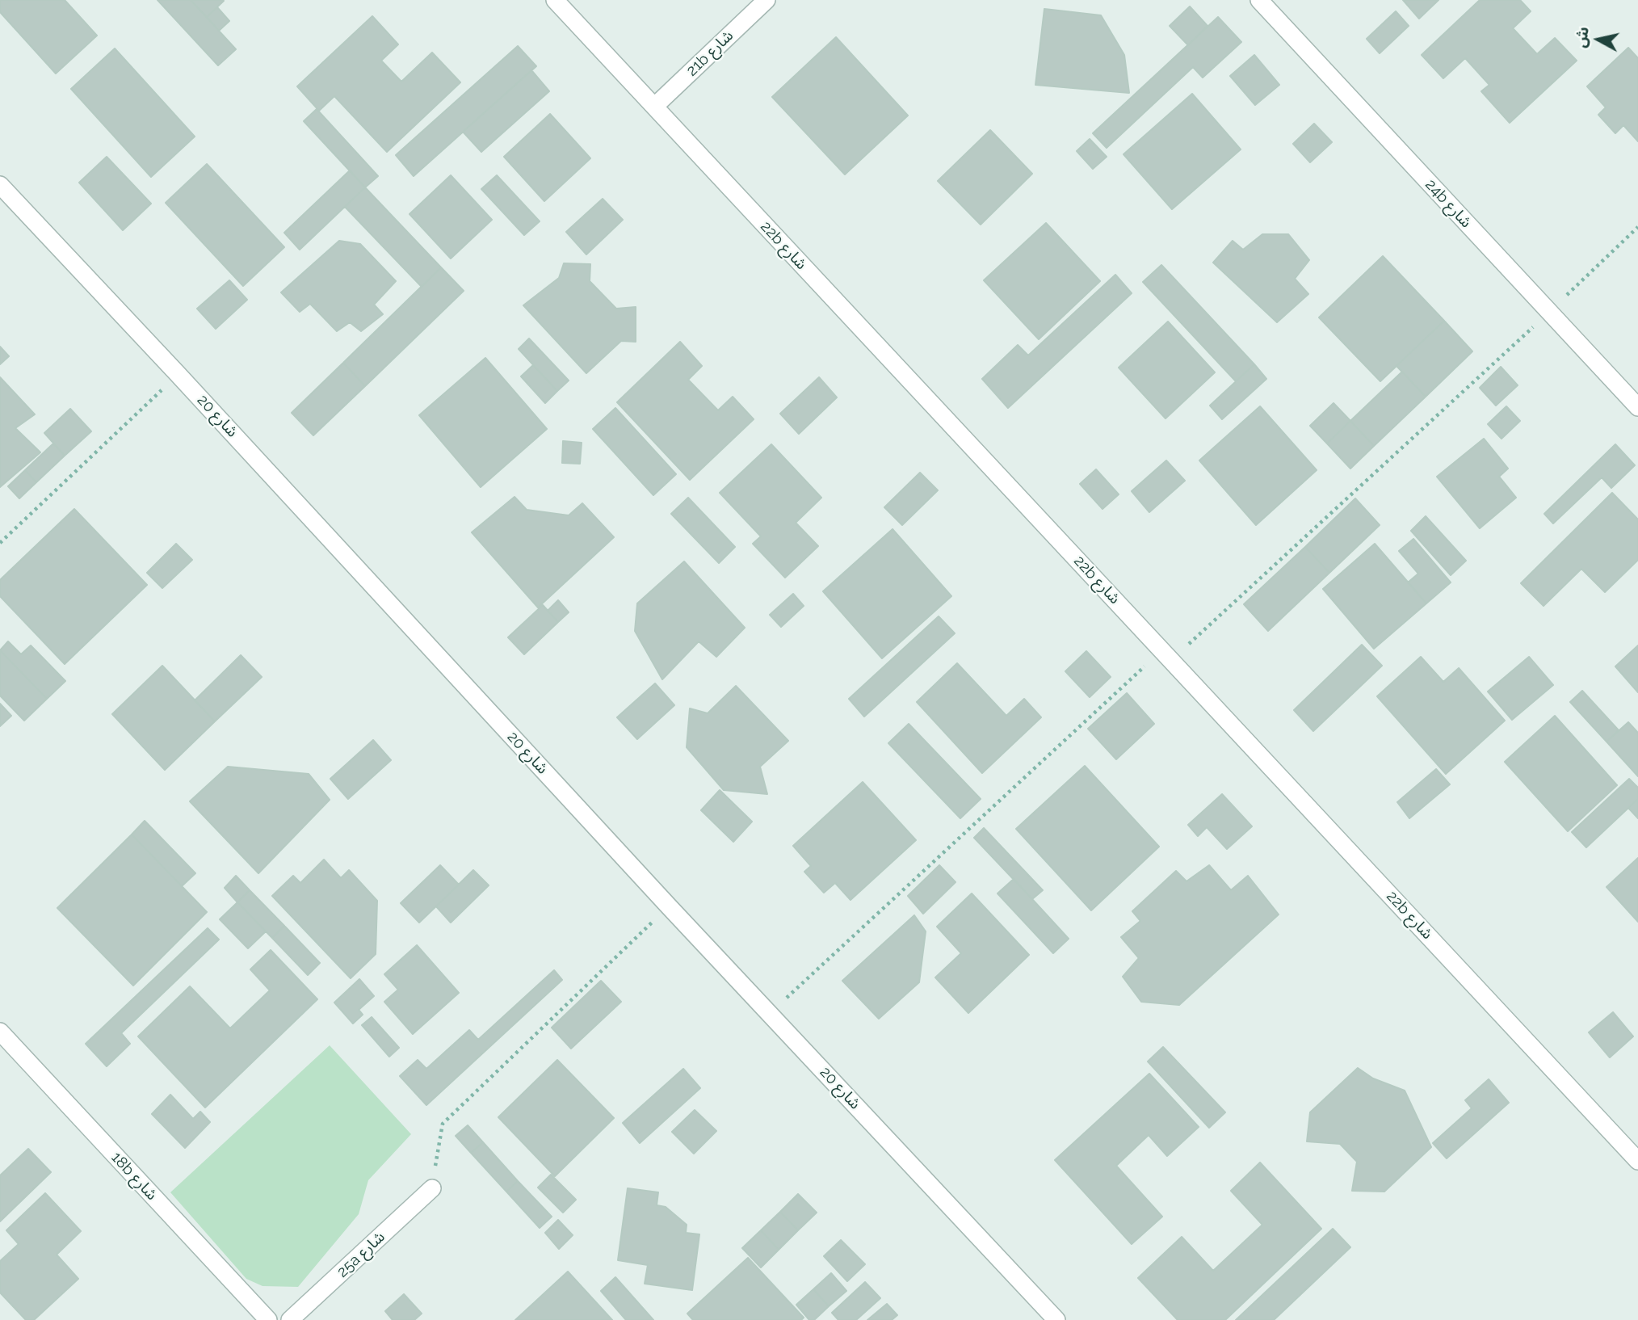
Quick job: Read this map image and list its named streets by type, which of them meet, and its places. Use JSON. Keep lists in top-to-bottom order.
{
  "streets": {
    "street": [
      "21b شارع",
      "24b شارع",
      "22b شارع",
      "شارع 20",
      "18b شارع",
      "25a شارع"
    ]
  },
  "crossings": [
    ["21b شارع", "22b شارع"]
  ],
  "north": "left"
}
